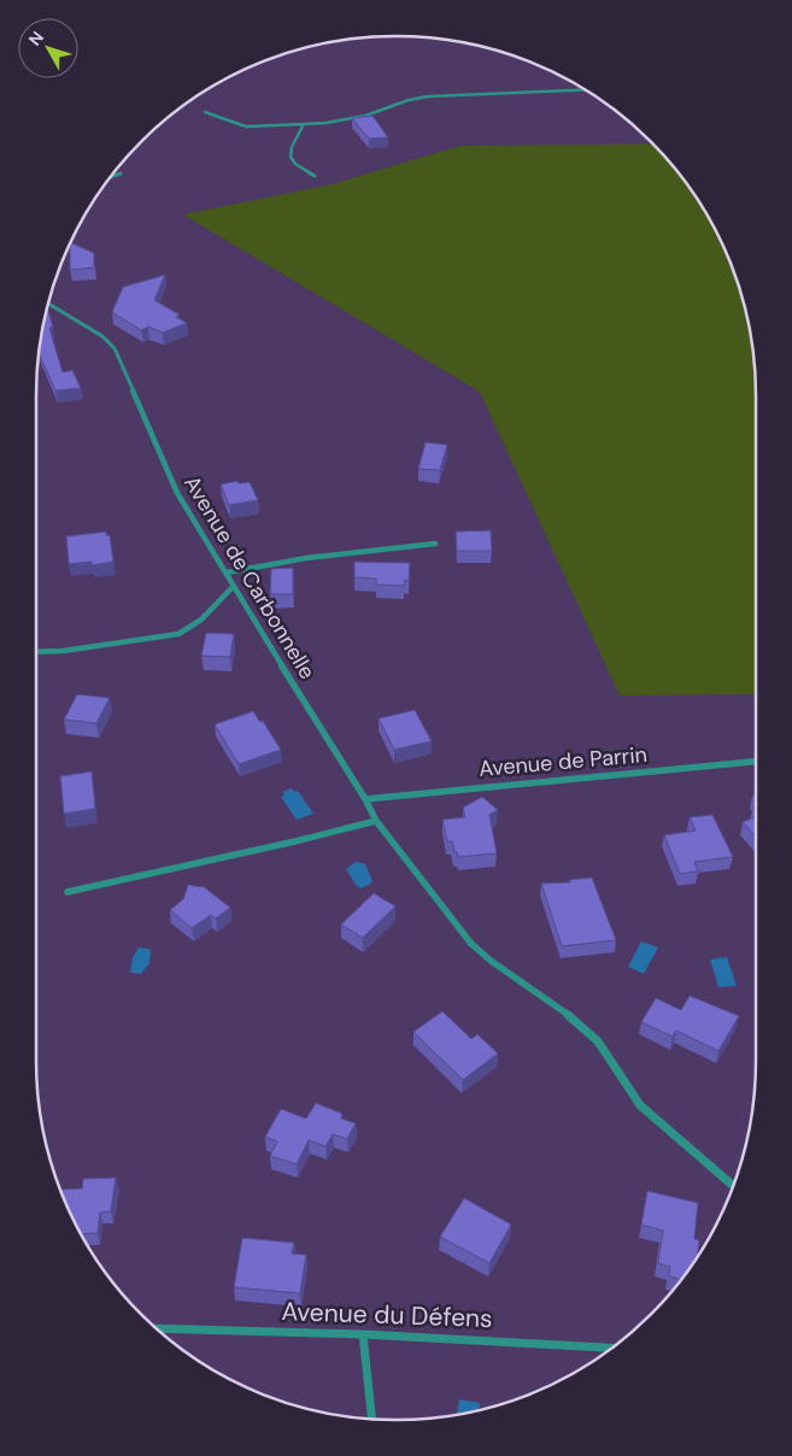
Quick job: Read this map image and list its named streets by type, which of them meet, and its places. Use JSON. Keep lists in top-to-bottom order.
{
  "streets": {
    "street": ["Avenue de Carbonnelle", "Avenue de Parrin", "Avenue du Défens"]
  },
  "crossings": [
    ["Avenue de Carbonnelle", "Avenue de Parrin"]
  ],
  "north": "top left"
}
